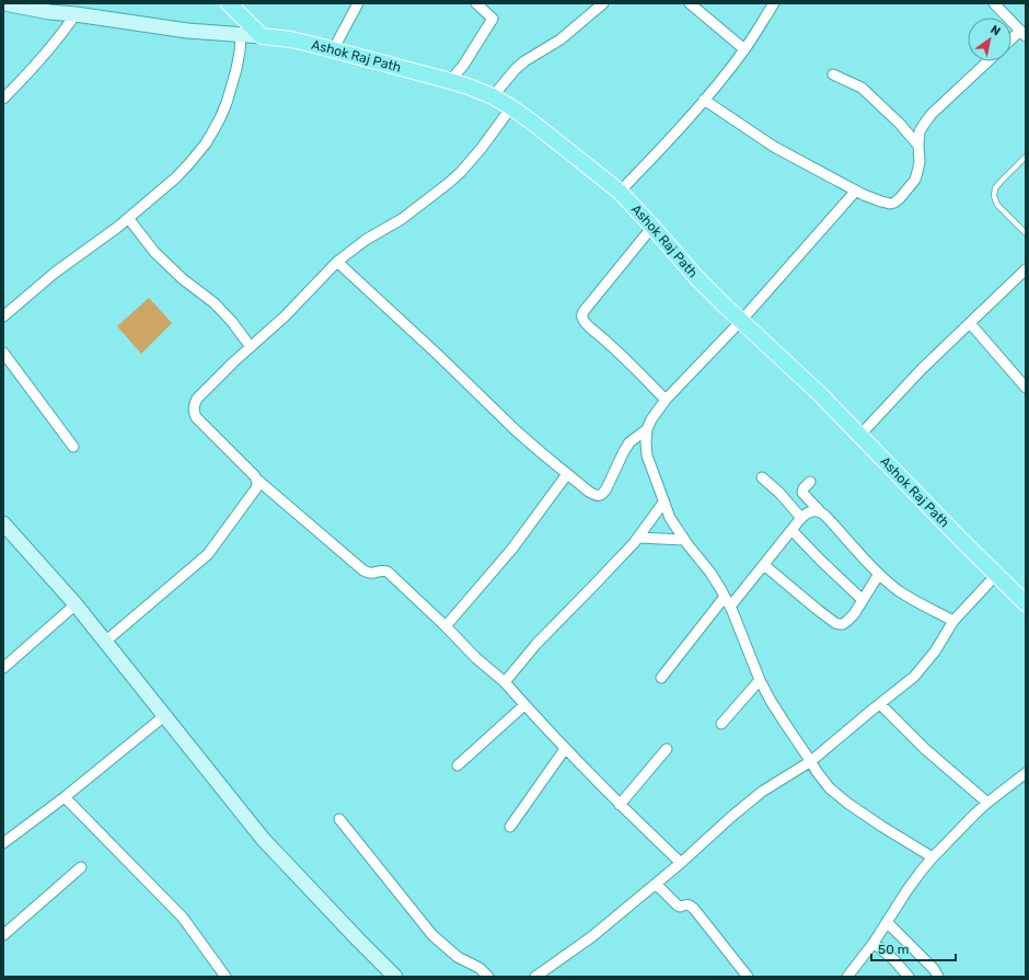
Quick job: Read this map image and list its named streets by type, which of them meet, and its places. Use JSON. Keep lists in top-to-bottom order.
{
  "streets": {
    "main road": ["Ashok Raj Path"]
  },
  "scale_bar": "50 m",
  "north": "top right"
}
